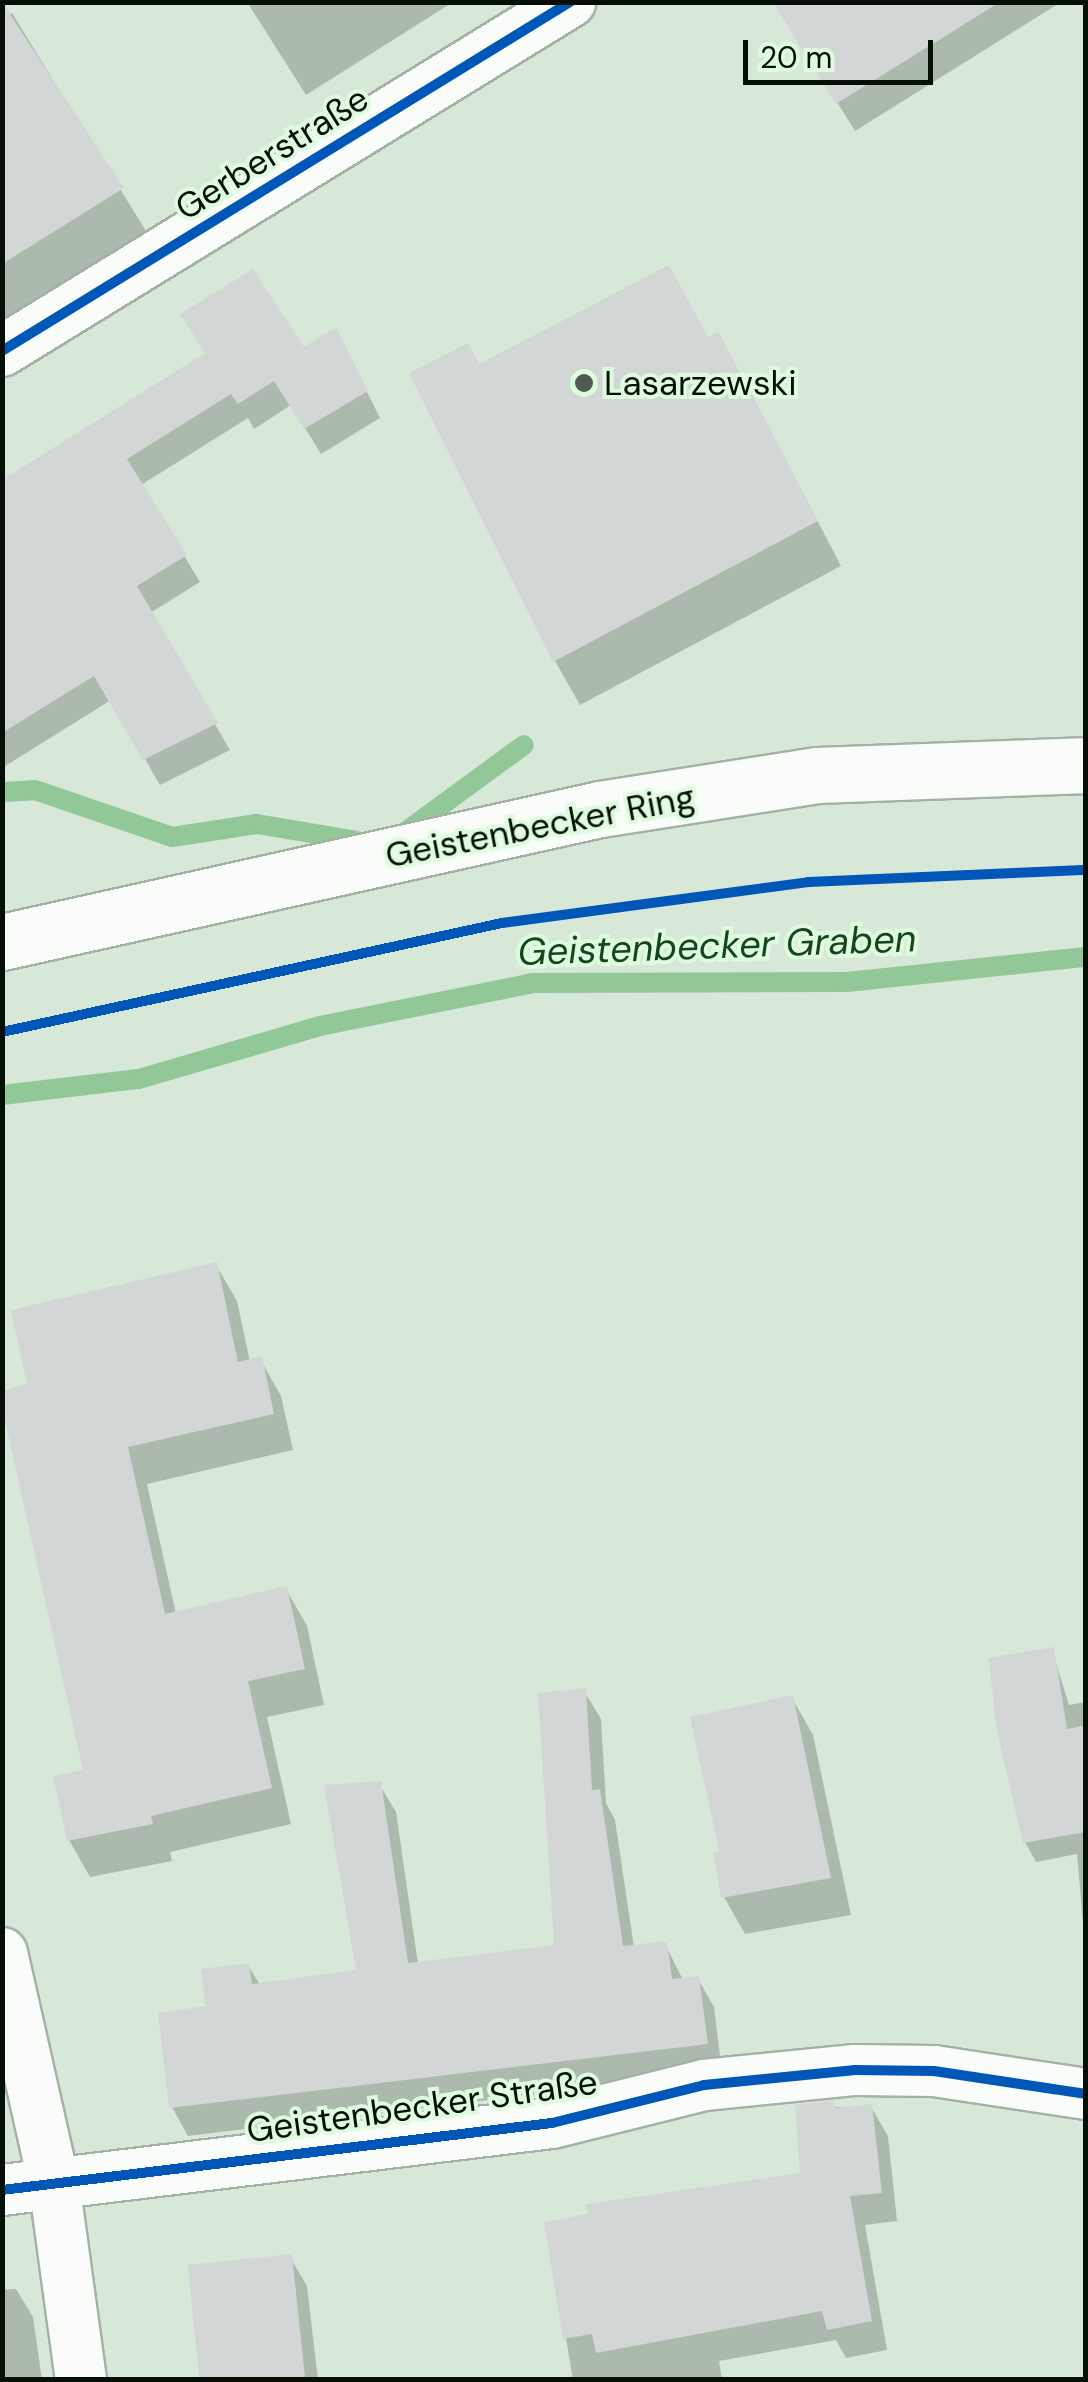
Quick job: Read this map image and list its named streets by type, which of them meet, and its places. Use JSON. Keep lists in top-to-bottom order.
{
  "streets": {
    "main road": ["Geistenbecker Ring"],
    "street": ["Gerberstraße", "Geistenbecker Straße"]
  },
  "water": ["Geistenbecker Graben"],
  "places": ["Lasarzewski"],
  "scale_bar": "20 m"
}
